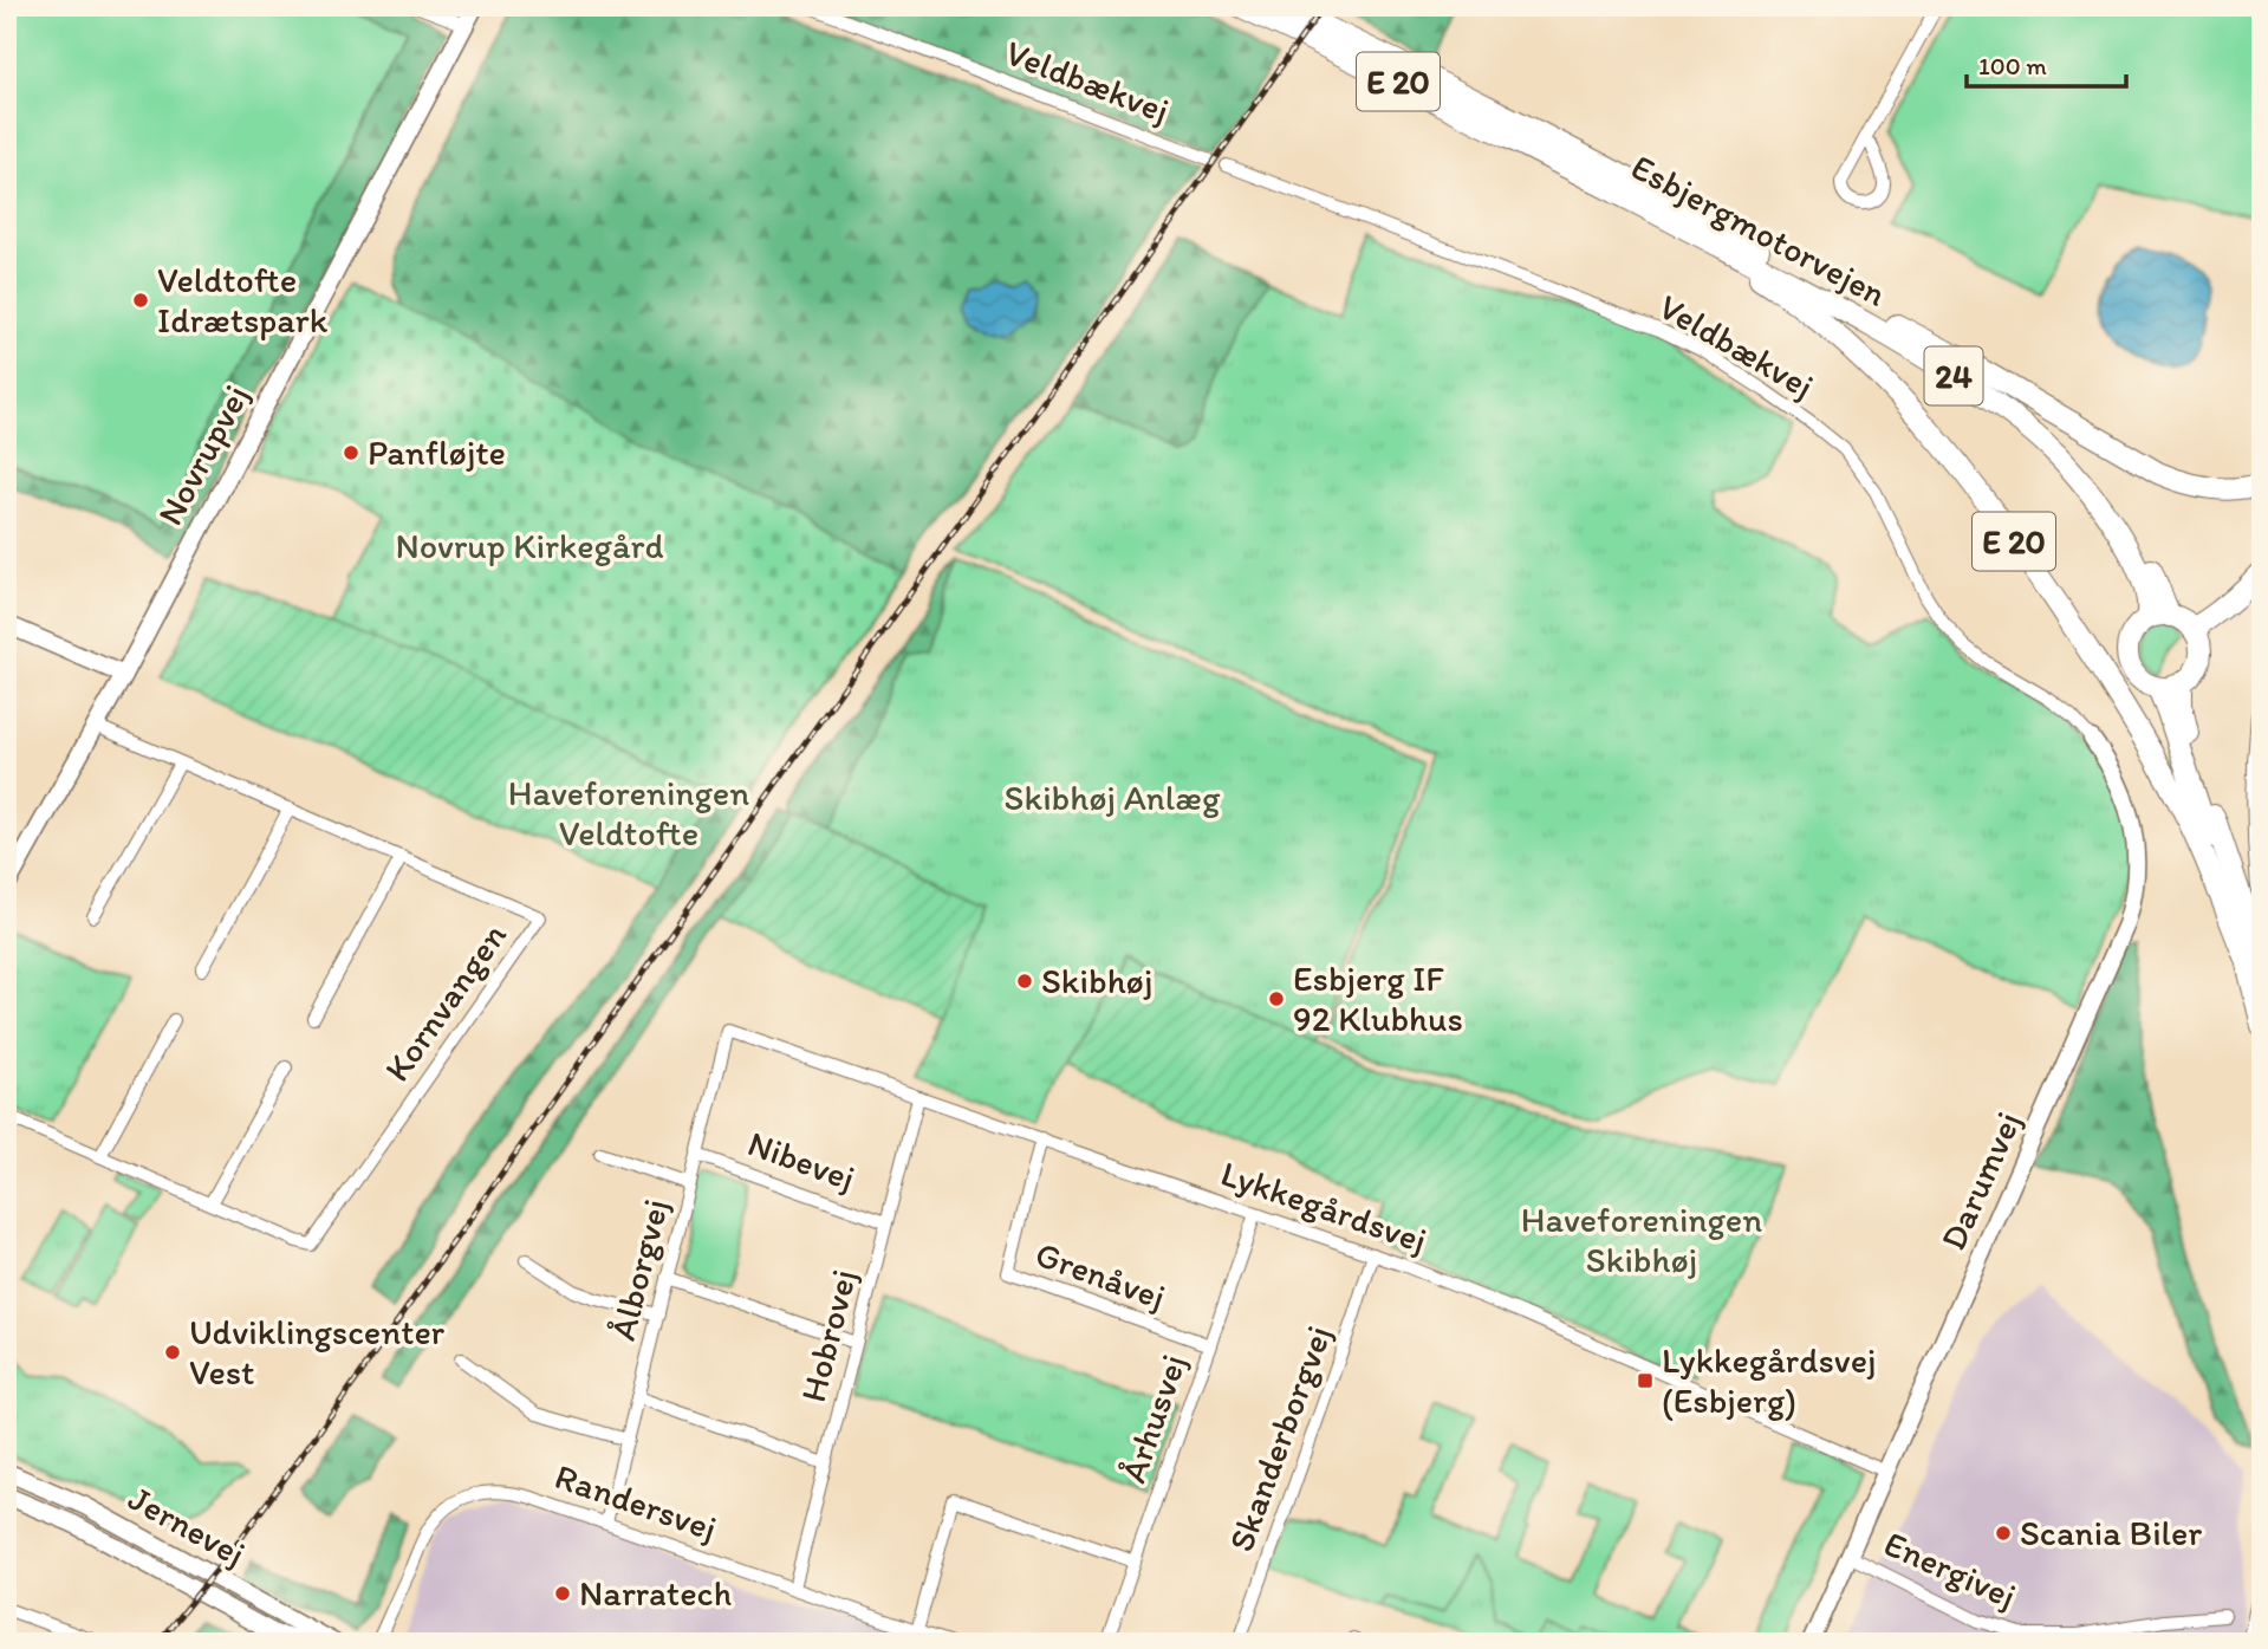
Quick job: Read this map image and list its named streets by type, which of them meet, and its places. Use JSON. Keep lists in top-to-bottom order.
{
  "streets": {
    "highway": ["E 20", "Esbjergmotorvejen", "24"],
    "street": [
      "Veldbækvej",
      "Novrupvej",
      "Kornvangen",
      "Nibevej",
      "Darumvej",
      "Lykkegårdsvej",
      "Ålborgvej",
      "Grenåvej",
      "Hobrovej",
      "Århusvej",
      "Skanderborgvej",
      "Randersvej",
      "Jernevej",
      "Energivej"
    ]
  },
  "crossings": [
    ["Veldbækvej", "Darumvej"],
    ["E 20", "Esbjergmotorvejen"],
    ["Novrupvej", "Kornvangen"],
    ["Nibevej", "Ålborgvej"],
    ["Nibevej", "Hobrovej"],
    ["Darumvej", "Lykkegårdsvej"],
    ["Darumvej", "Energivej"],
    ["Lykkegårdsvej", "Ålborgvej"],
    ["Lykkegårdsvej", "Grenåvej"],
    ["Lykkegårdsvej", "Hobrovej"],
    ["Lykkegårdsvej", "Århusvej"],
    ["Lykkegårdsvej", "Skanderborgvej"],
    ["Ålborgvej", "Randersvej"],
    ["Grenåvej", "Århusvej"],
    ["Hobrovej", "Randersvej"]
  ],
  "parks": [
    "Novrup Kirkegård",
    "Haveforeningen Veldtofte",
    "Skibhøj Anlæg",
    "Haveforeningen Skibhøj"
  ],
  "places": {
    "other": [
      "Veldtofte Idrætspark",
      "Panfløjte",
      "Skibhøj",
      "Esbjerg IF 92 Klubhus",
      "Udviklingscenter Vest",
      "Scania Biler",
      "Narratech"
    ],
    "transit": ["Lykkegårdsvej (Esbjerg)"]
  },
  "scale_bar": "100 m"
}
